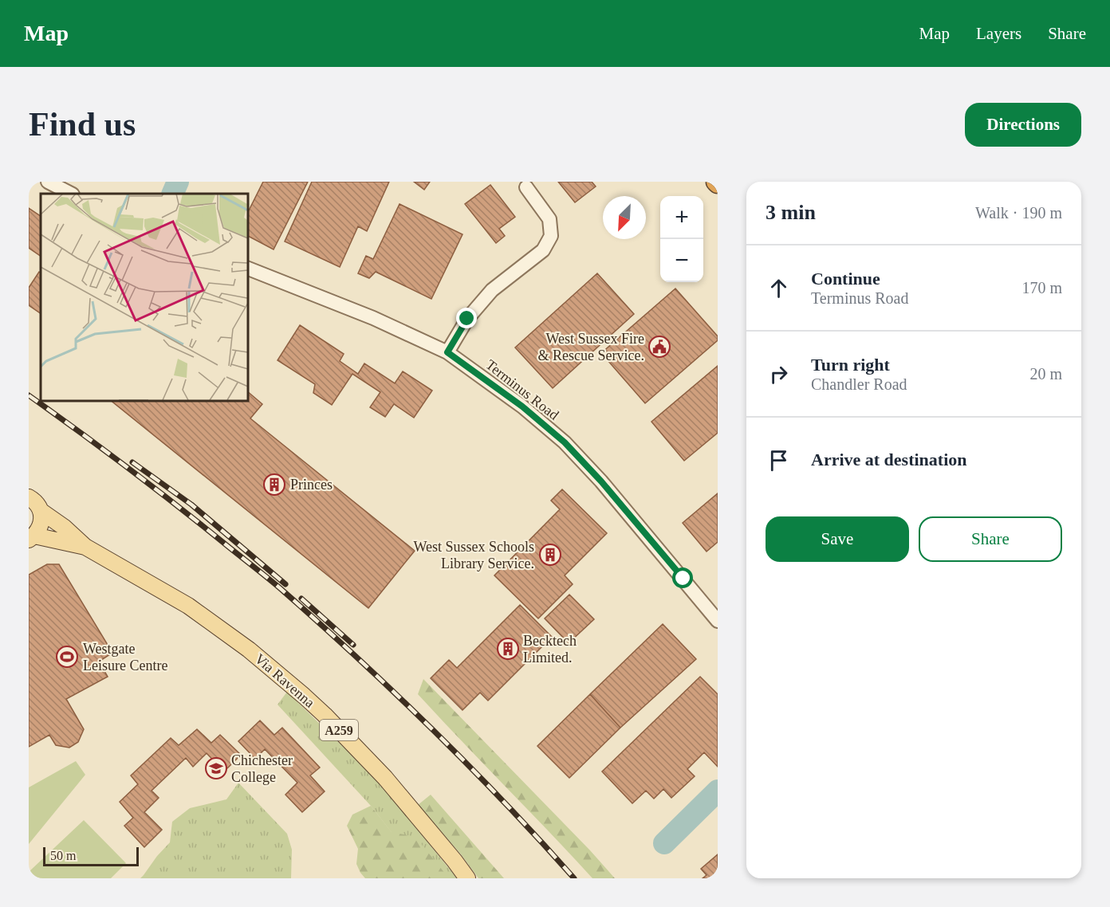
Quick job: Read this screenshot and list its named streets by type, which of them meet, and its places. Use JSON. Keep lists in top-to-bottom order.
{
  "streets": {
    "main road": ["Via Ravenna", "A259"],
    "street": ["Terminus Road"]
  },
  "places": {
    "public building": ["West Sussex Fire & Rescue Service."],
    "building": ["Princes", "West Sussex Schools Library Service.", "Becktech Limited."],
    "sports": ["Westgate Leisure Centre"],
    "school or university": ["Chichester College"]
  },
  "scale_bar": "50 m",
  "north": "bottom left",
  "page": {
    "header": "Map",
    "nav": ["Map", "Layers", "Share"],
    "buttons": [
      "Directions",
      ["Save", "Share"]
    ],
    "title": "Find us",
    "heading": ["3 min", "Walk · 190 m"],
    "map_buttons": ["+", "−"],
    "list": [
      ["Continue", "Terminus Road", "170 m"],
      ["Turn right", "Chandler Road", "20 m"],
      "Arrive at destination"
    ],
    "scale": "50 m"
  }
}
